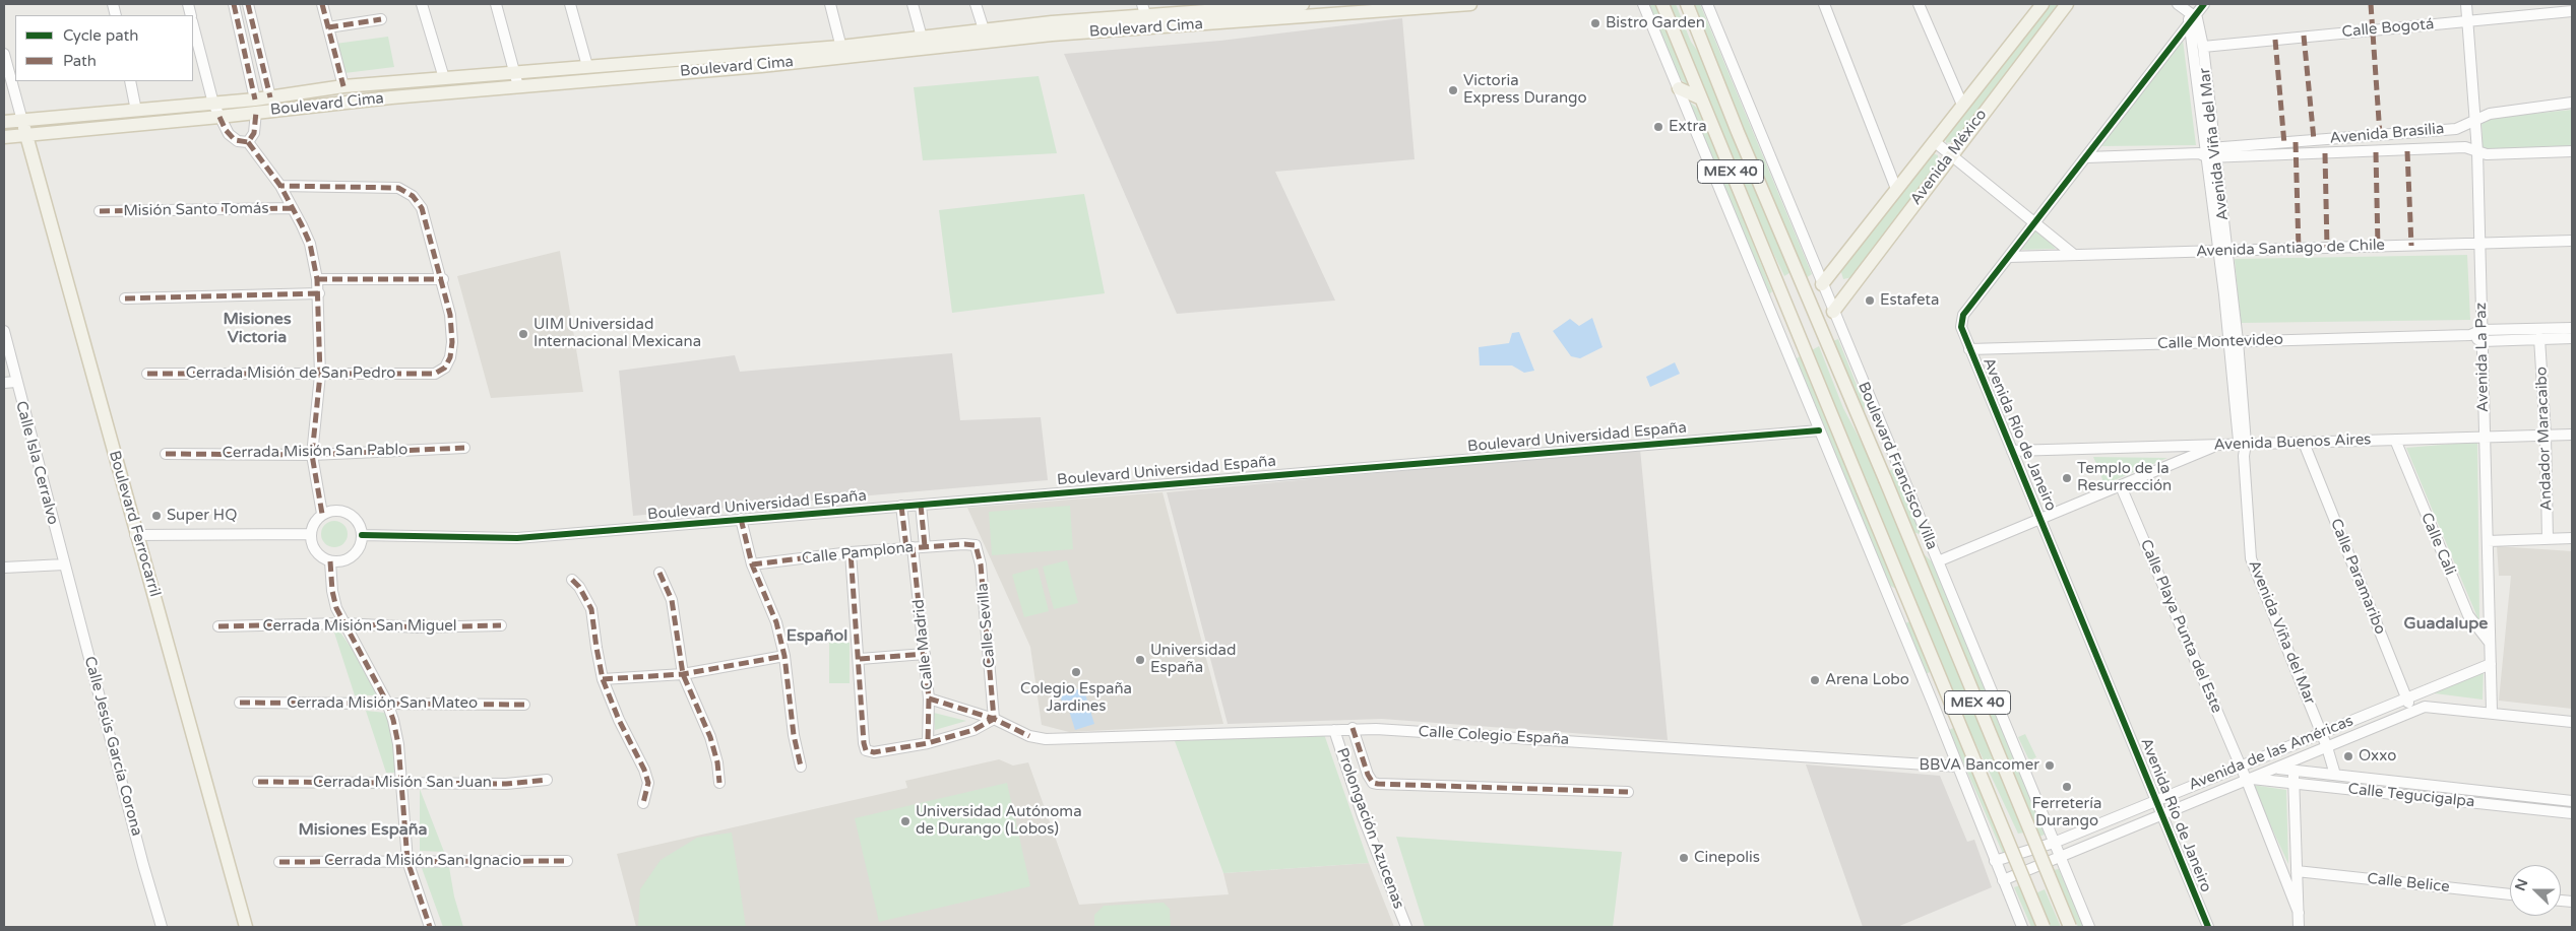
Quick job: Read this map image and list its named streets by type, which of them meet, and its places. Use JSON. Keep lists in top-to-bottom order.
{
  "streets": {
    "main road": [
      "Boulevard Cima",
      "Avenida México",
      "MEX 40",
      "Boulevard Francisco Villa",
      "Boulevard Ferrocarril"
    ],
    "street": [
      "Calle Bogotá",
      "Avenida Brasilia",
      "Avenida Viña del Mar",
      "Misión Santo Tomás",
      "Avenida Santiago de Chile",
      "Calle Montevideo",
      "Avenida La Paz",
      "Cerrada Misión de San Pedro",
      "Avenida Río de Janeiro",
      "Boulevard Universidad España",
      "Andador Maracaibo",
      "Avenida Buenos Aires",
      "Cerrada Misión San Pablo",
      "Calle Isla Cerralvo",
      "Calle Cali",
      "Calle Pamplona",
      "Calle Paramaribo",
      "Calle Sevilla",
      "Cerrada Misión San Miguel",
      "Calle Playa Punta del Este",
      "Calle Madrid",
      "Cerrada Misión San Mateo",
      "Calle Colegio España",
      "Calle Jesús García Corona",
      "Avenida de las Américas",
      "Cerrada Misión San Juan",
      "Calle Tegucigalpa",
      "Prolongación Azucenas",
      "Cerrada Misión San Ignacio",
      "Calle Belice"
    ]
  },
  "crossings": [
    ["Boulevard Cima", "Boulevard Ferrocarril"],
    ["Calle Bogotá", "Avenida Viña del Mar"],
    ["Calle Bogotá", "Avenida La Paz"],
    ["Avenida Brasilia", "Avenida Viña del Mar"],
    ["Avenida Brasilia", "Avenida La Paz"],
    ["Avenida Brasilia", "Avenida Río de Janeiro"],
    ["Avenida Viña del Mar", "Avenida Santiago de Chile"],
    ["Avenida Viña del Mar", "Calle Montevideo"],
    ["Avenida Viña del Mar", "Avenida Río de Janeiro"],
    ["Avenida Viña del Mar", "Avenida Buenos Aires"],
    ["Avenida Viña del Mar", "Avenida de las Américas"],
    ["Avenida Viña del Mar", "Calle Tegucigalpa"],
    ["Avenida México", "Boulevard Francisco Villa"],
    ["Avenida Santiago de Chile", "Avenida La Paz"],
    ["Avenida Santiago de Chile", "Avenida Río de Janeiro"],
    ["Calle Montevideo", "Avenida La Paz"],
    ["Calle Montevideo", "Avenida Río de Janeiro"],
    ["Calle Montevideo", "Andador Maracaibo"],
    ["Avenida La Paz", "Avenida Buenos Aires"],
    ["Avenida La Paz", "Calle Cali"],
    ["Avenida La Paz", "Avenida de las Américas"],
    ["Avenida Río de Janeiro", "Avenida Buenos Aires"],
    ["Avenida Río de Janeiro", "Avenida de las Américas"],
    ["Boulevard Universidad España", "Calle Madrid"],
    ["Andador Maracaibo", "Avenida Buenos Aires"],
    ["Avenida Buenos Aires", "Calle Cali"],
    ["Avenida Buenos Aires", "Calle Paramaribo"],
    ["Calle Isla Cerralvo", "Calle Jesús García Corona"],
    ["Boulevard Francisco Villa", "Avenida de las Américas"],
    ["Calle Pamplona", "Calle Sevilla"],
    ["Calle Pamplona", "Calle Madrid"],
    ["Calle Paramaribo", "Avenida de las Américas"],
    ["Calle Sevilla", "Calle Colegio España"],
    ["Calle Playa Punta del Este", "Avenida de las Américas"],
    ["Calle Playa Punta del Este", "Calle Tegucigalpa"],
    ["Calle Colegio España", "Prolongación Azucenas"],
    ["Avenida de las Américas", "Calle Tegucigalpa"]
  ],
  "districts": [
    "Misiones Victoria",
    "Guadalupe",
    "Español",
    "Misiones España"
  ],
  "places": [
    "Bistro Garden",
    "Victoria Express Durango",
    "Extra",
    "Estafeta",
    "UIM Universidad Internacional Mexicana",
    "Templo de la Resurrección",
    "Super HQ",
    "Universidad España",
    "Colegio España Jardines",
    "Arena Lobo",
    "Oxxo",
    "BBVA Bancomer",
    "Ferretería Durango",
    "Universidad Autónoma de Durango (Lobos)",
    "Cinepolis"
  ],
  "legend": ["Cycle path", "Path"],
  "north": "left"
}
